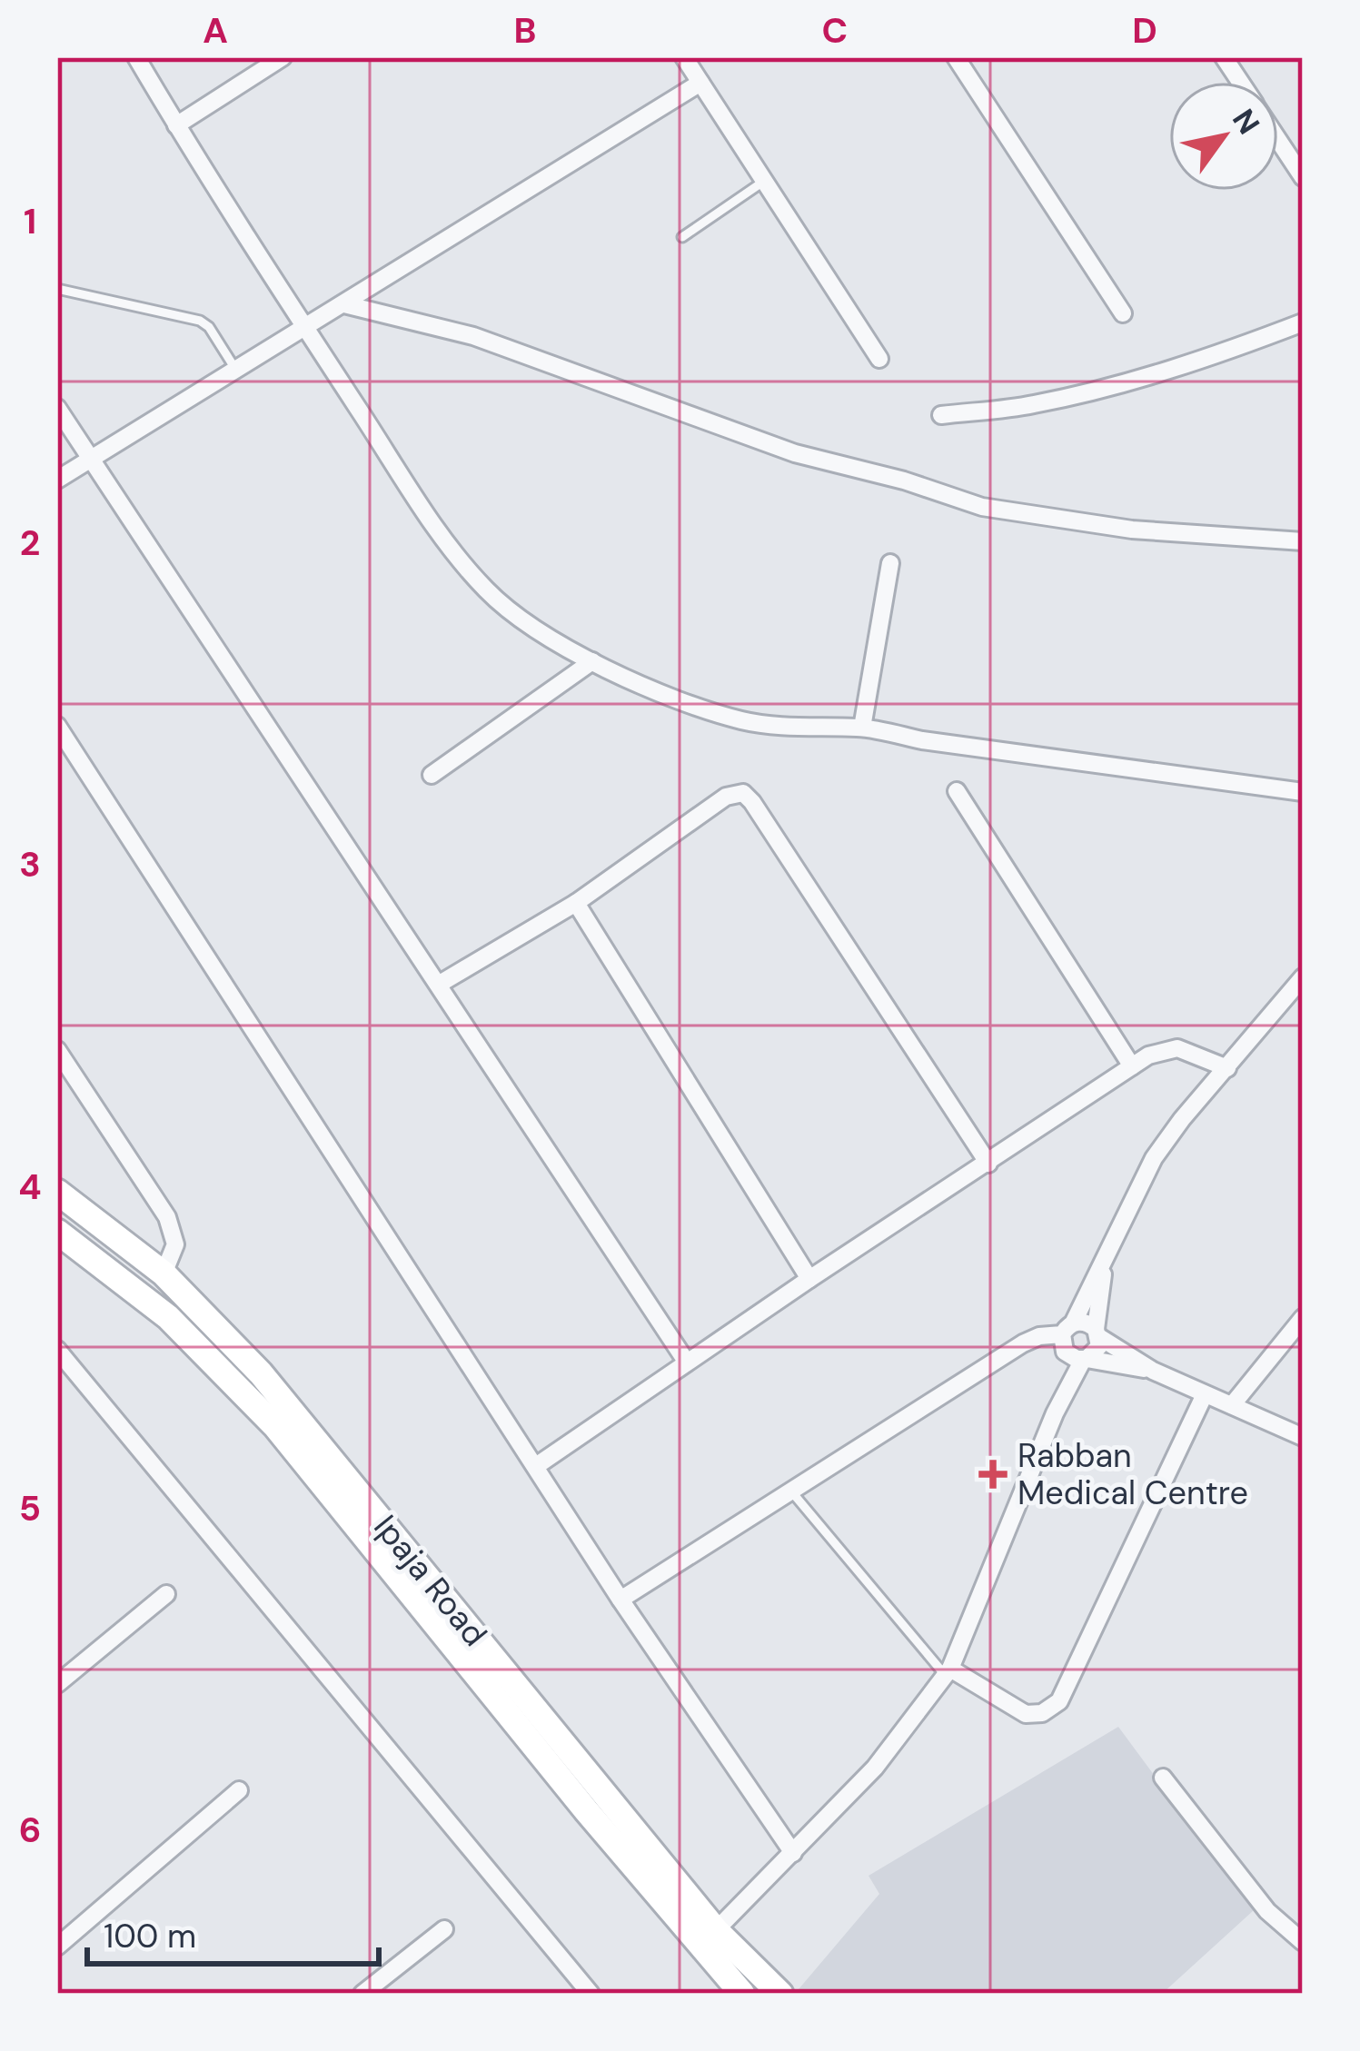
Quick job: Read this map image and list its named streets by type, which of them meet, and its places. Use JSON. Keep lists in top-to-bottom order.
{
  "streets": {
    "main road": ["Ipaja Road"]
  },
  "places": {
    "health": ["Rabban Medical Centre"]
  },
  "scale_bar": "100 m",
  "north": "top right",
  "grid": {
    "columns": [
      "A",
      "B",
      "C",
      "D"
    ],
    "rows": [
      "1",
      "2",
      "3",
      "4",
      "5",
      "6"
    ]
  }
}
